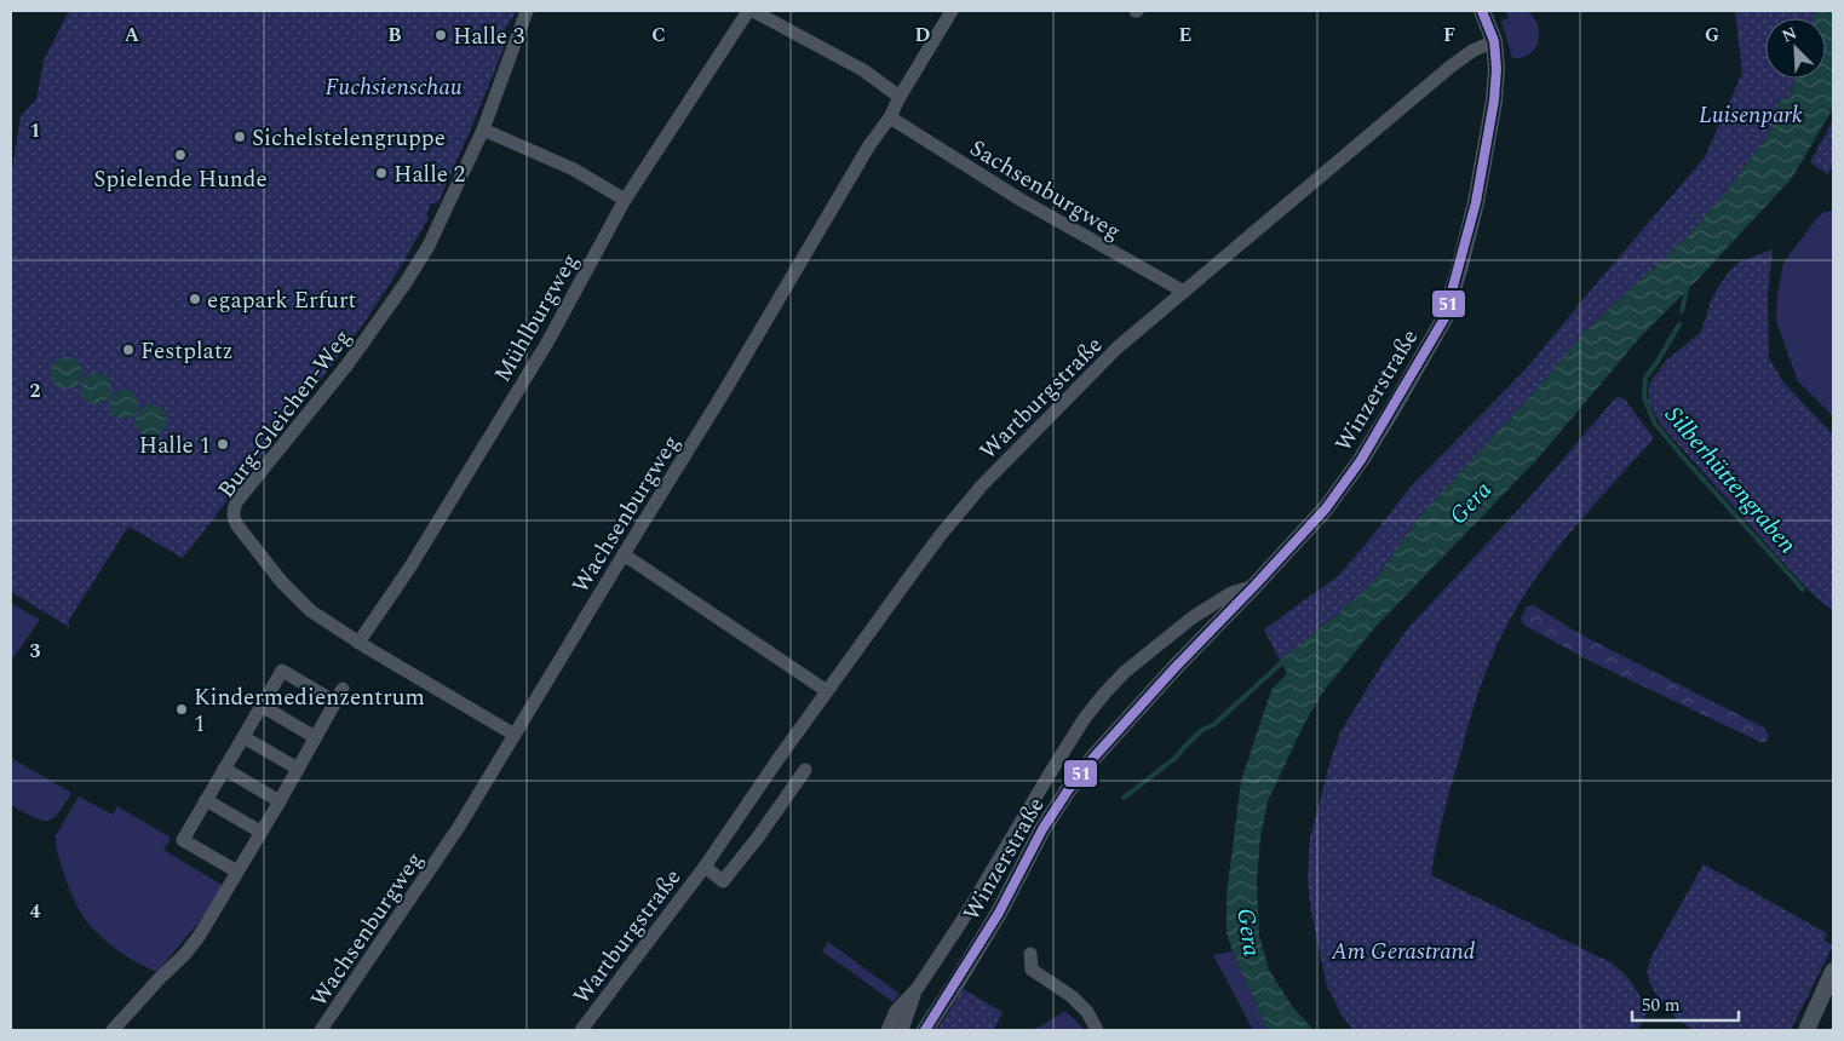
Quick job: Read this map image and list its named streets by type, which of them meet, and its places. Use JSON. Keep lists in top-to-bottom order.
{
  "streets": {
    "street": [
      "Sachsenburgweg",
      "Mühlburgweg",
      "Winzerstraße",
      "Wartburgstraße",
      "Burg-Gleichen-Weg",
      "Wachsenburgweg"
    ]
  },
  "crossings": [
    ["Sachsenburgweg", "Wartburgstraße"],
    ["Sachsenburgweg", "Wachsenburgweg"],
    ["Mühlburgweg", "Burg-Gleichen-Weg"],
    ["Winzerstraße", "Wartburgstraße"],
    ["Burg-Gleichen-Weg", "Wachsenburgweg"]
  ],
  "water": ["Silberhüttengraben", "Gera"],
  "parks": ["Fuchsienschau", "Luisenpark", "Am Gerastrand"],
  "places": [
    "Halle 3",
    "Sichelstelengruppe",
    "Spielende Hunde",
    "Halle 2",
    "egapark Erfurt",
    "Festplatz",
    "Halle 1",
    "Kindermedienzentrum 1"
  ],
  "lines": ["transit line 51"],
  "scale_bar": "50 m",
  "north": "top left",
  "grid": {
    "columns": [
      "A",
      "B",
      "C",
      "D",
      "E",
      "F",
      "G"
    ],
    "rows": [
      "1",
      "2",
      "3",
      "4"
    ]
  }
}
